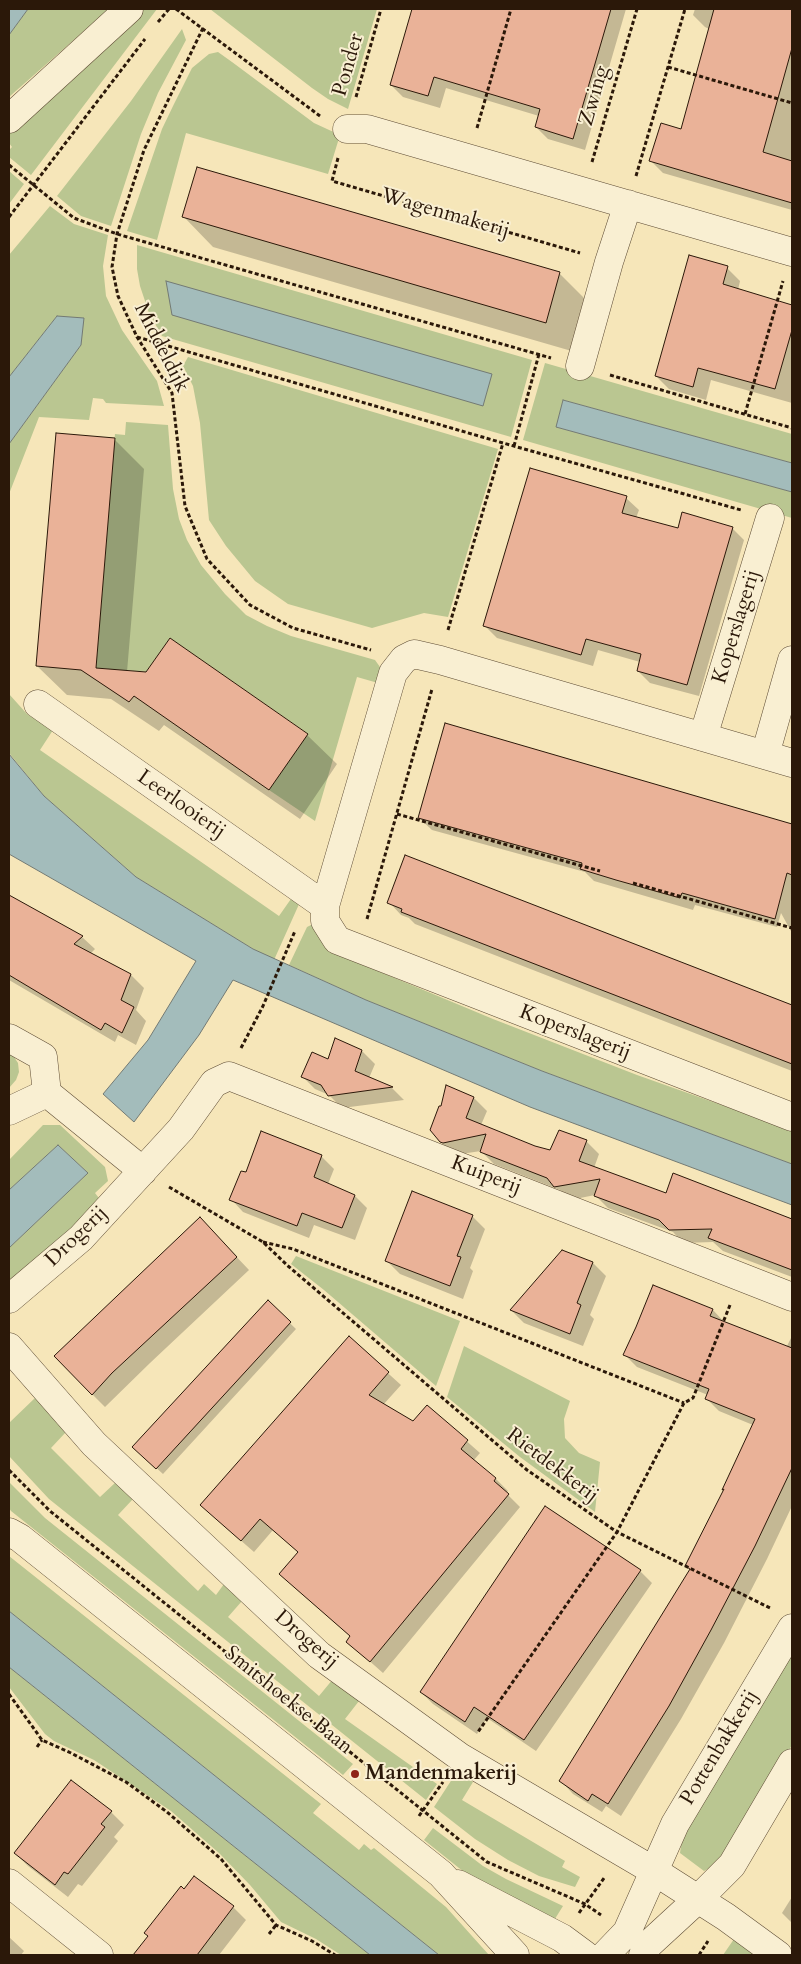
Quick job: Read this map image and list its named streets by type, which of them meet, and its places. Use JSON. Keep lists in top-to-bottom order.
{
  "streets": {
    "street": [
      "Koperslagerij",
      "Leerlooierij",
      "Kuiperij",
      "Drogerij",
      "Smitshoekse Baan",
      "Pottenbakkerij"
    ],
    "path": [
      "Ponder",
      "Zwing",
      "Wagenmakerij",
      "Middeldijk",
      "Rietdekkerij"
    ]
  },
  "crossings": [
    ["Ponder", "Wagenmakerij"],
    ["Middeldijk", "Koperslagerij"],
    ["Koperslagerij", "Leerlooierij"],
    ["Kuiperij", "Drogerij"],
    ["Drogerij", "Pottenbakkerij"],
    ["Rietdekkerij", "Pottenbakkerij"],
    ["Smitshoekse Baan", "Pottenbakkerij"]
  ],
  "places": ["Mandenmakerij"]
}
